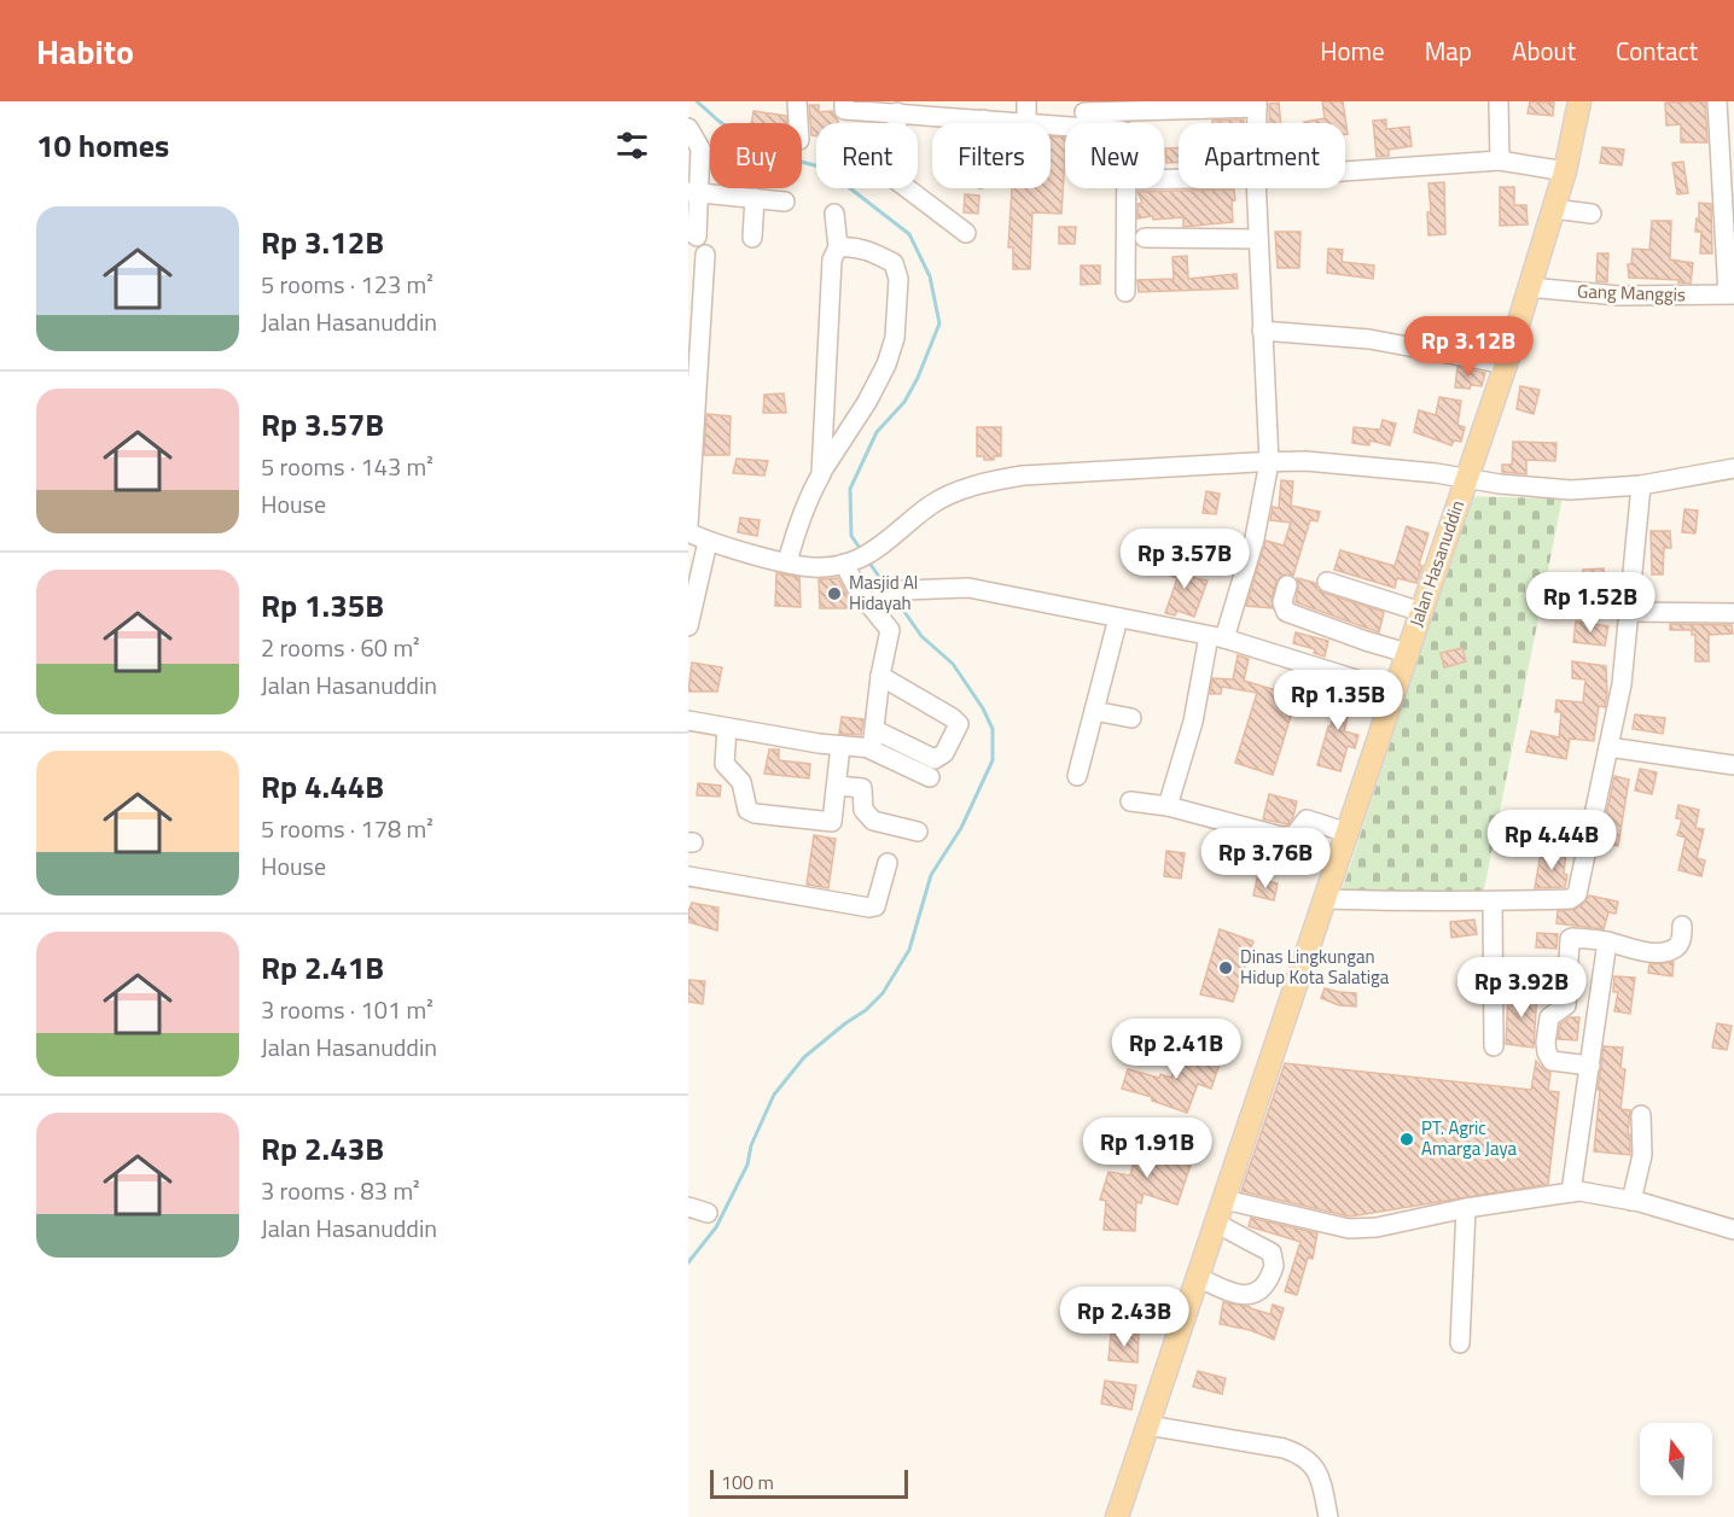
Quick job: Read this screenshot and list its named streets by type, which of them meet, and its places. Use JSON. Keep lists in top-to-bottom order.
{
  "streets": {
    "main road": ["Jalan Hasanuddin"],
    "street": ["Gang Manggis"]
  },
  "crossings": [
    ["Gang Manggis", "Jalan Hasanuddin"]
  ],
  "places": ["Masjid Al Hidayah", "Dinas Lingkungan Hidup Kota Salatiga", "PT. Agric Amarga Jaya"],
  "scale_bar": "100 m",
  "north": "top",
  "page": {
    "header": "Habito",
    "nav": [
      "Home",
      "Map",
      "About",
      "Contact"
    ],
    "heading": "10 homes",
    "chip": [
      "Buy",
      "Rent",
      "Filters",
      "New",
      "Apartment"
    ],
    "list": [
      {
        "name": "Rp 3.12B",
        "note": "5 rooms · 123 m² · Jalan Hasanuddin"
      },
      {
        "name": "Rp 3.57B",
        "note": "5 rooms · 143 m² · House"
      },
      {
        "name": "Rp 1.35B",
        "note": "2 rooms · 60 m² · Jalan Hasanuddin"
      },
      {
        "name": "Rp 4.44B",
        "note": "5 rooms · 178 m² · House"
      },
      {
        "name": "Rp 2.41B",
        "note": "3 rooms · 101 m² · Jalan Hasanuddin"
      },
      {
        "name": "Rp 2.43B",
        "note": "3 rooms · 83 m² · Jalan Hasanuddin"
      }
    ],
    "price": [
      "Rp 3.12B",
      "Rp 3.57B",
      "Rp 1.52B",
      "Rp 1.35B",
      "Rp 4.44B",
      "Rp 3.76B",
      "Rp 3.92B",
      "Rp 2.41B",
      "Rp 1.91B",
      "Rp 2.43B"
    ],
    "scale": "100 m"
  }
}
